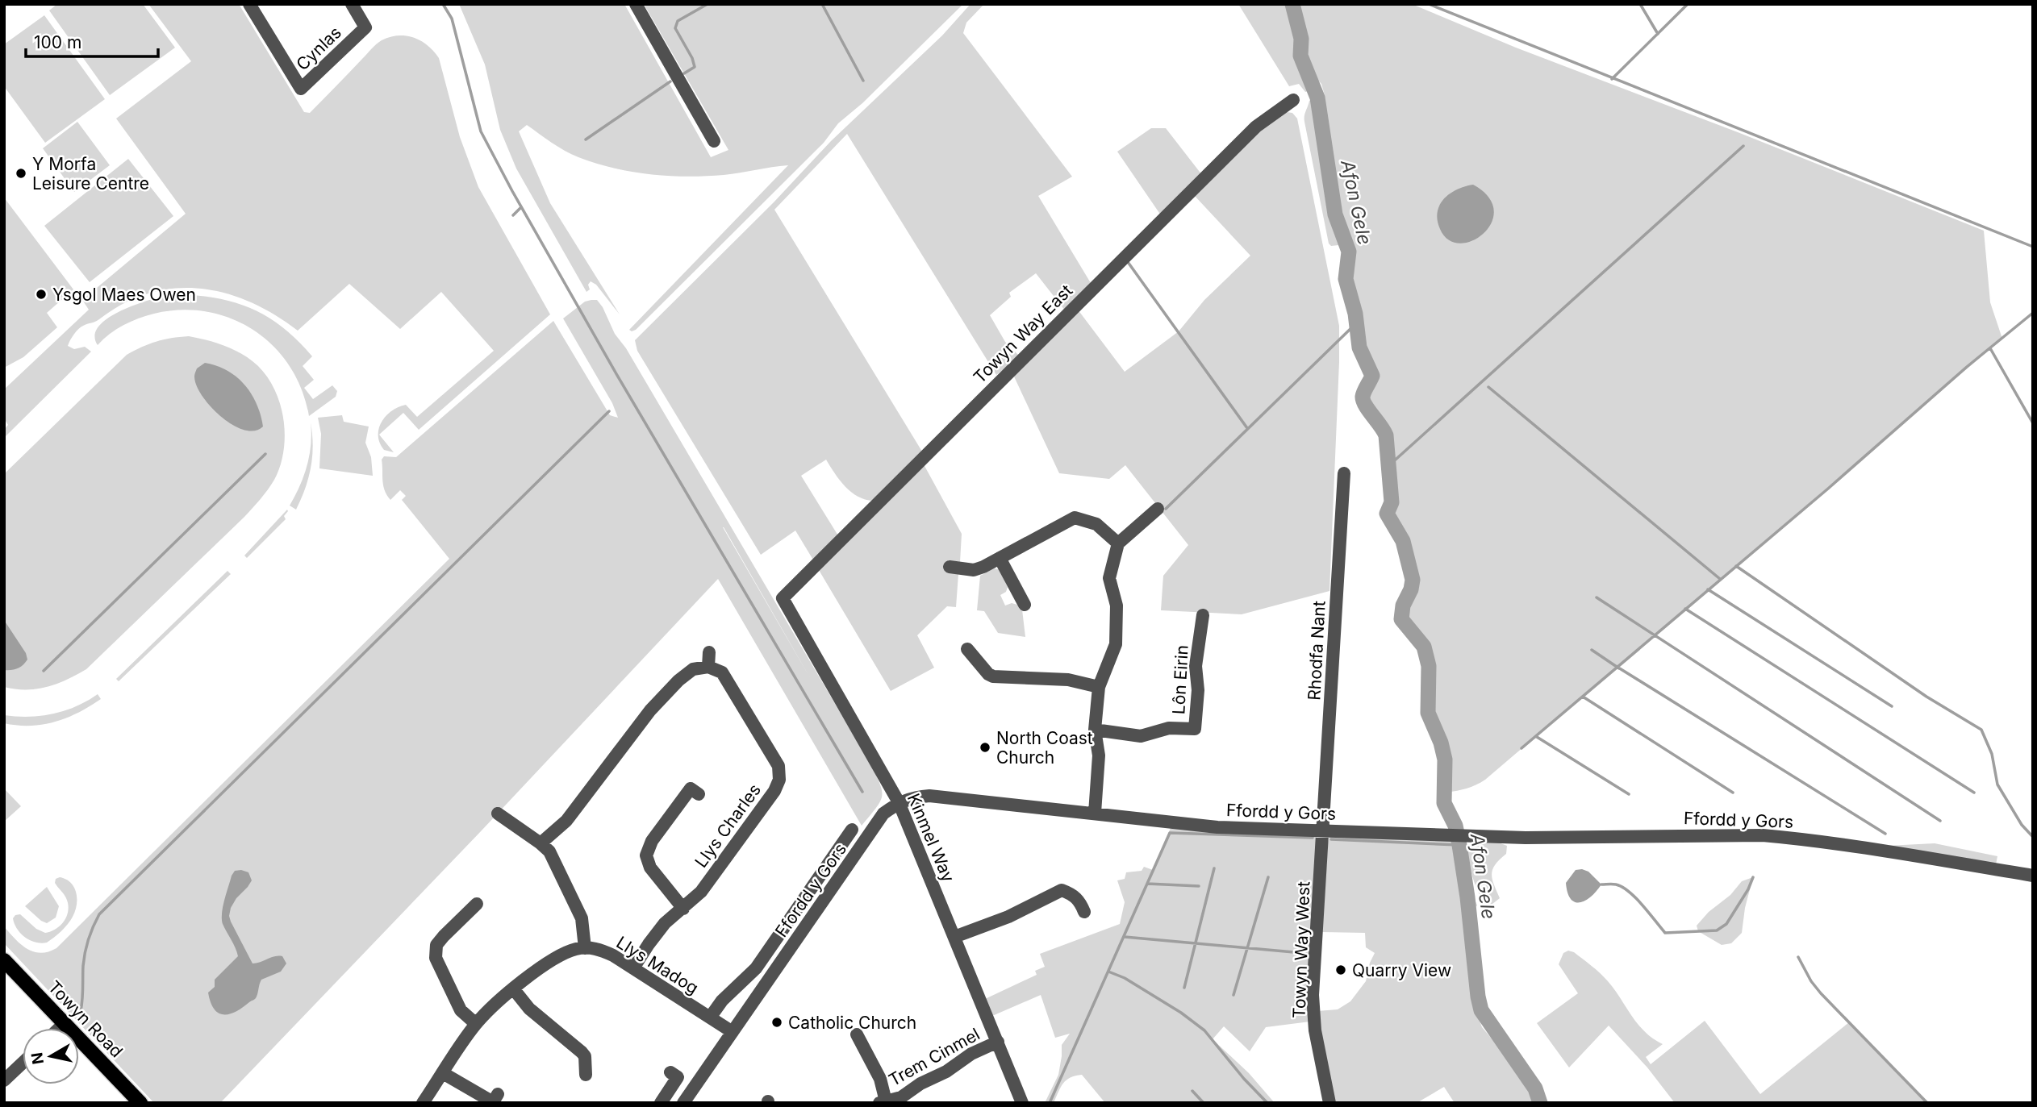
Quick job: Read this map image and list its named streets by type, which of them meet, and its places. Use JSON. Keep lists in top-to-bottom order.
{
  "streets": {
    "main road": ["Towyn Road"],
    "street": [
      "Cynlas",
      "Towyn Way East",
      "Rhodfa Nant",
      "Lôn Eirin",
      "Ffordd y Gors",
      "Llys Charles",
      "Kinmel Way",
      "Towyn Way West",
      "Llys Madog",
      "Trem Cinmel"
    ]
  },
  "crossings": [
    ["Towyn Way East", "Kinmel Way"],
    ["Rhodfa Nant", "Ffordd y Gors"],
    ["Rhodfa Nant", "Towyn Way West"],
    ["Ffordd y Gors", "Kinmel Way"],
    ["Ffordd y Gors", "Towyn Way West"],
    ["Ffordd y Gors", "Llys Madog"],
    ["Llys Charles", "Llys Madog"],
    ["Kinmel Way", "Trem Cinmel"]
  ],
  "water": ["Afon Gele"],
  "places": [
    "Y Morfa Leisure Centre",
    "Ysgol Maes Owen",
    "North Coast Church",
    "Quarry View",
    "Catholic Church"
  ],
  "scale_bar": "100 m",
  "north": "left"
}
